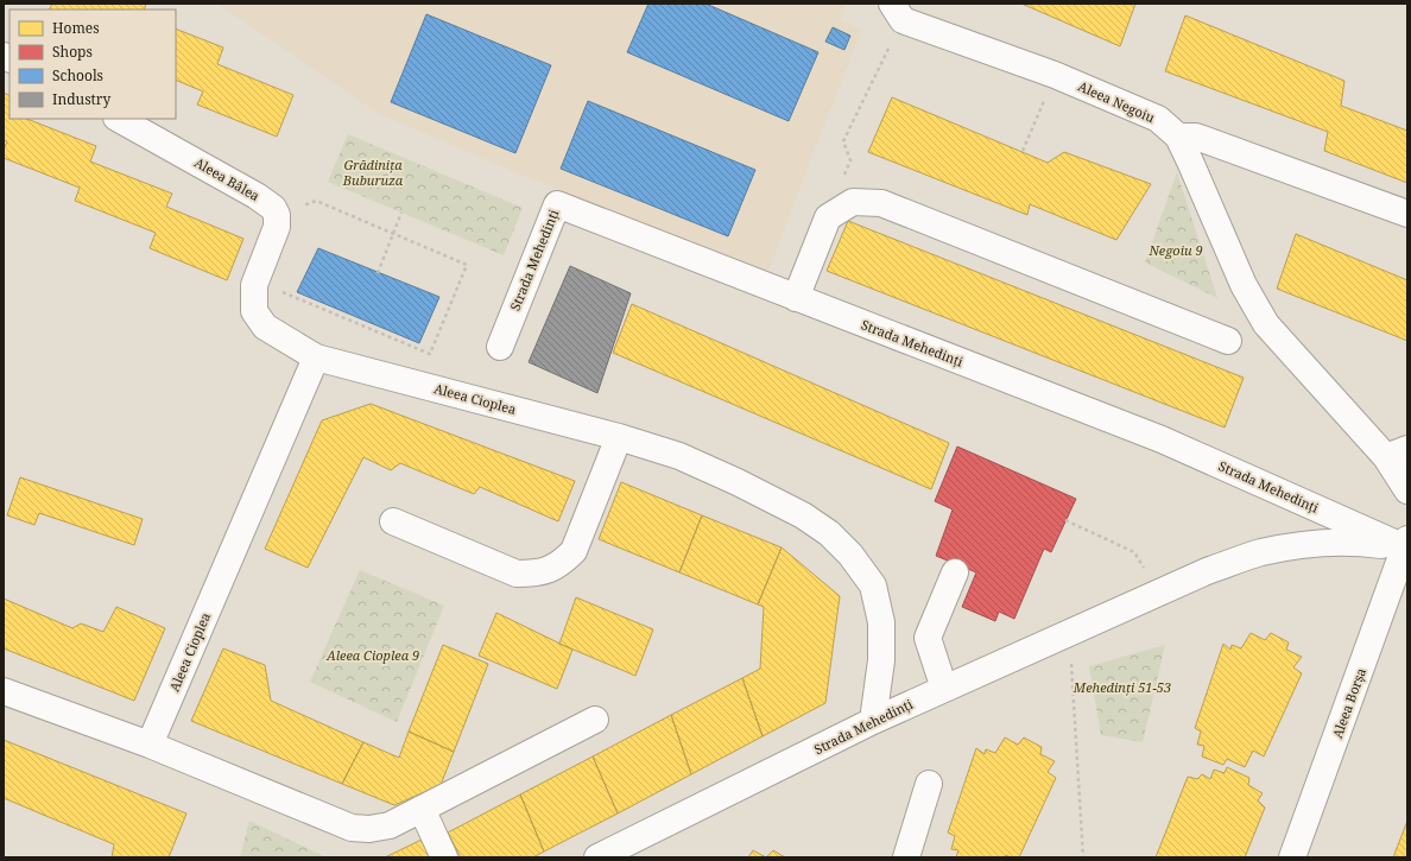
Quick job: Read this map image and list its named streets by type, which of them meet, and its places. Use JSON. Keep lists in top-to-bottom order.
{
  "streets": {
    "street": [
      "Aleea Negoiu",
      "Aleea Bâlea",
      "Strada Mehedinți",
      "Aleea Cioplea",
      "Aleea Borșa"
    ]
  },
  "crossings": [
    ["Strada Mehedinți", "Aleea Cioplea"],
    ["Strada Mehedinți", "Aleea Borșa"]
  ],
  "parks": [
    "Grădinița Buburuza",
    "Negoiu 9",
    "Aleea Cioplea 9",
    "Mehedinți 51-53"
  ],
  "legend": [
    "Homes",
    "Shops",
    "Schools",
    "Industry"
  ]
}
